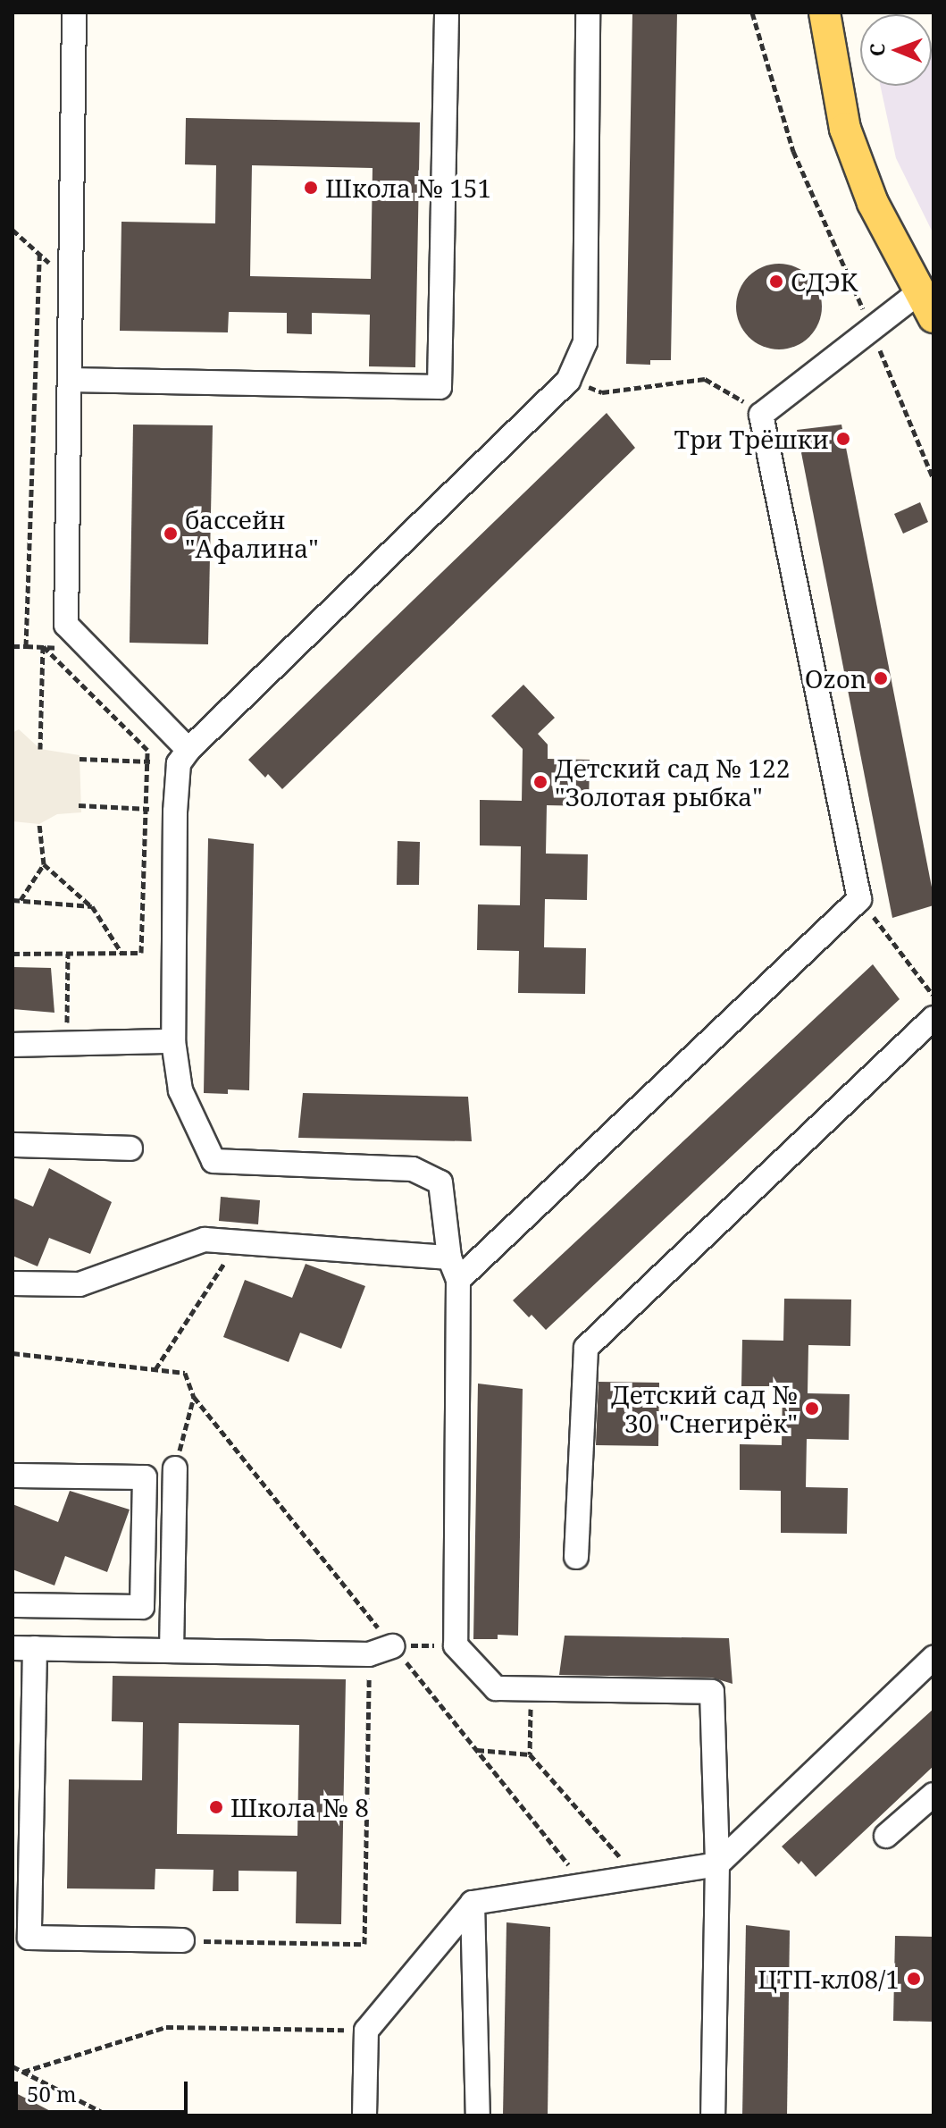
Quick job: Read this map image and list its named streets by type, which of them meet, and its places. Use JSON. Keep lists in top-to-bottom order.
{
  "places": [
    "Школа № 151",
    "СДЭК",
    "Три Трёшки",
    "бассейн \"Афалина\"",
    "Ozon",
    "Детский сад № 122 \"Золотая рыбка\"",
    "Детский сад № 30 \"Снегирёк\"",
    "Школа № 8",
    "ЦТП-кл08/1"
  ],
  "scale_bar": "50 m",
  "north": "left"
}
